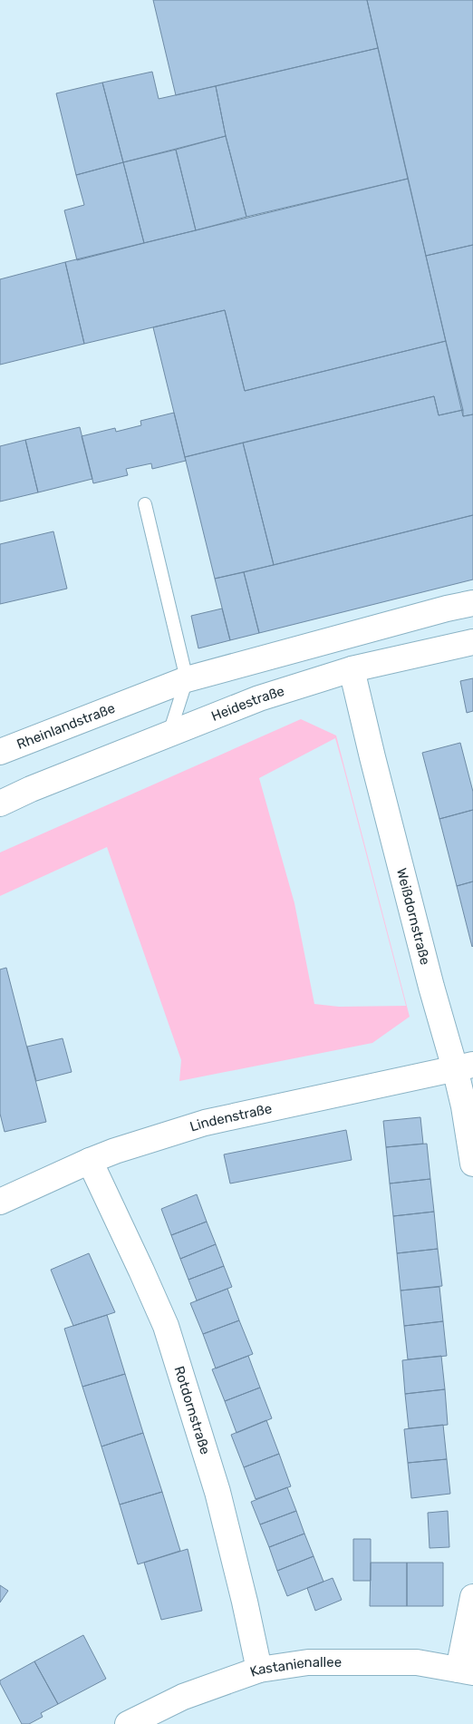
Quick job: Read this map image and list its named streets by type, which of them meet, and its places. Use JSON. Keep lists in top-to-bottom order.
{
  "streets": {
    "street": [
      "Heidestraße",
      "Rheinlandstraße",
      "Weißdornstraße",
      "Lindenstraße",
      "Rotdornstraße",
      "Kastanienallee"
    ]
  },
  "crossings": [
    ["Heidestraße", "Weißdornstraße"],
    ["Weißdornstraße", "Lindenstraße"],
    ["Lindenstraße", "Rotdornstraße"],
    ["Rotdornstraße", "Kastanienallee"]
  ]
}
